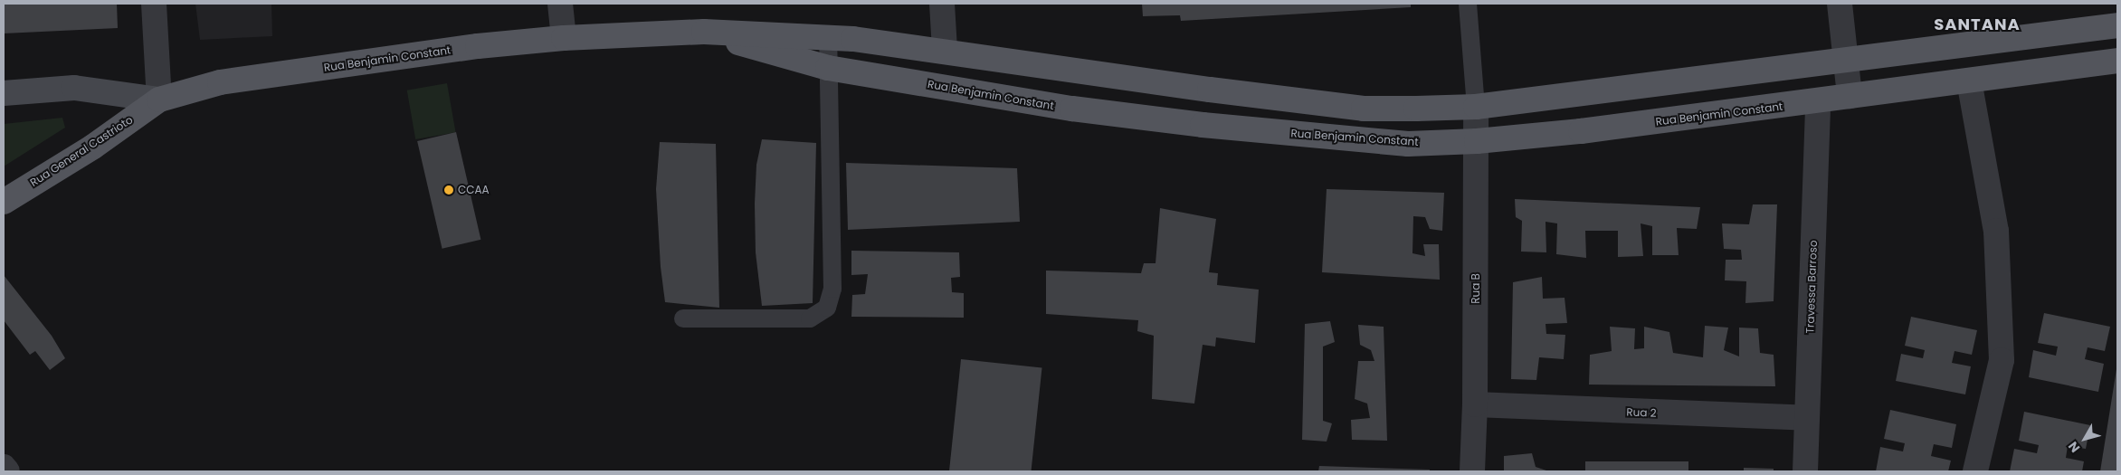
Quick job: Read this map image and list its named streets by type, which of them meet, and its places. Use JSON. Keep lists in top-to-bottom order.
{
  "streets": {
    "main road": ["Rua Benjamin Constant", "Rua General Castrioto"],
    "street": ["Travessa Barroso", "Rua B", "Rua 2"]
  },
  "crossings": [
    ["Rua Benjamin Constant", "Rua General Castrioto"],
    ["Rua Benjamin Constant", "Travessa Barroso"],
    ["Rua Benjamin Constant", "Rua B"],
    ["Travessa Barroso", "Rua 2"],
    ["Rua B", "Rua 2"]
  ],
  "districts": ["SANTANA"],
  "places": ["CCAA"],
  "north": "bottom left"
}
